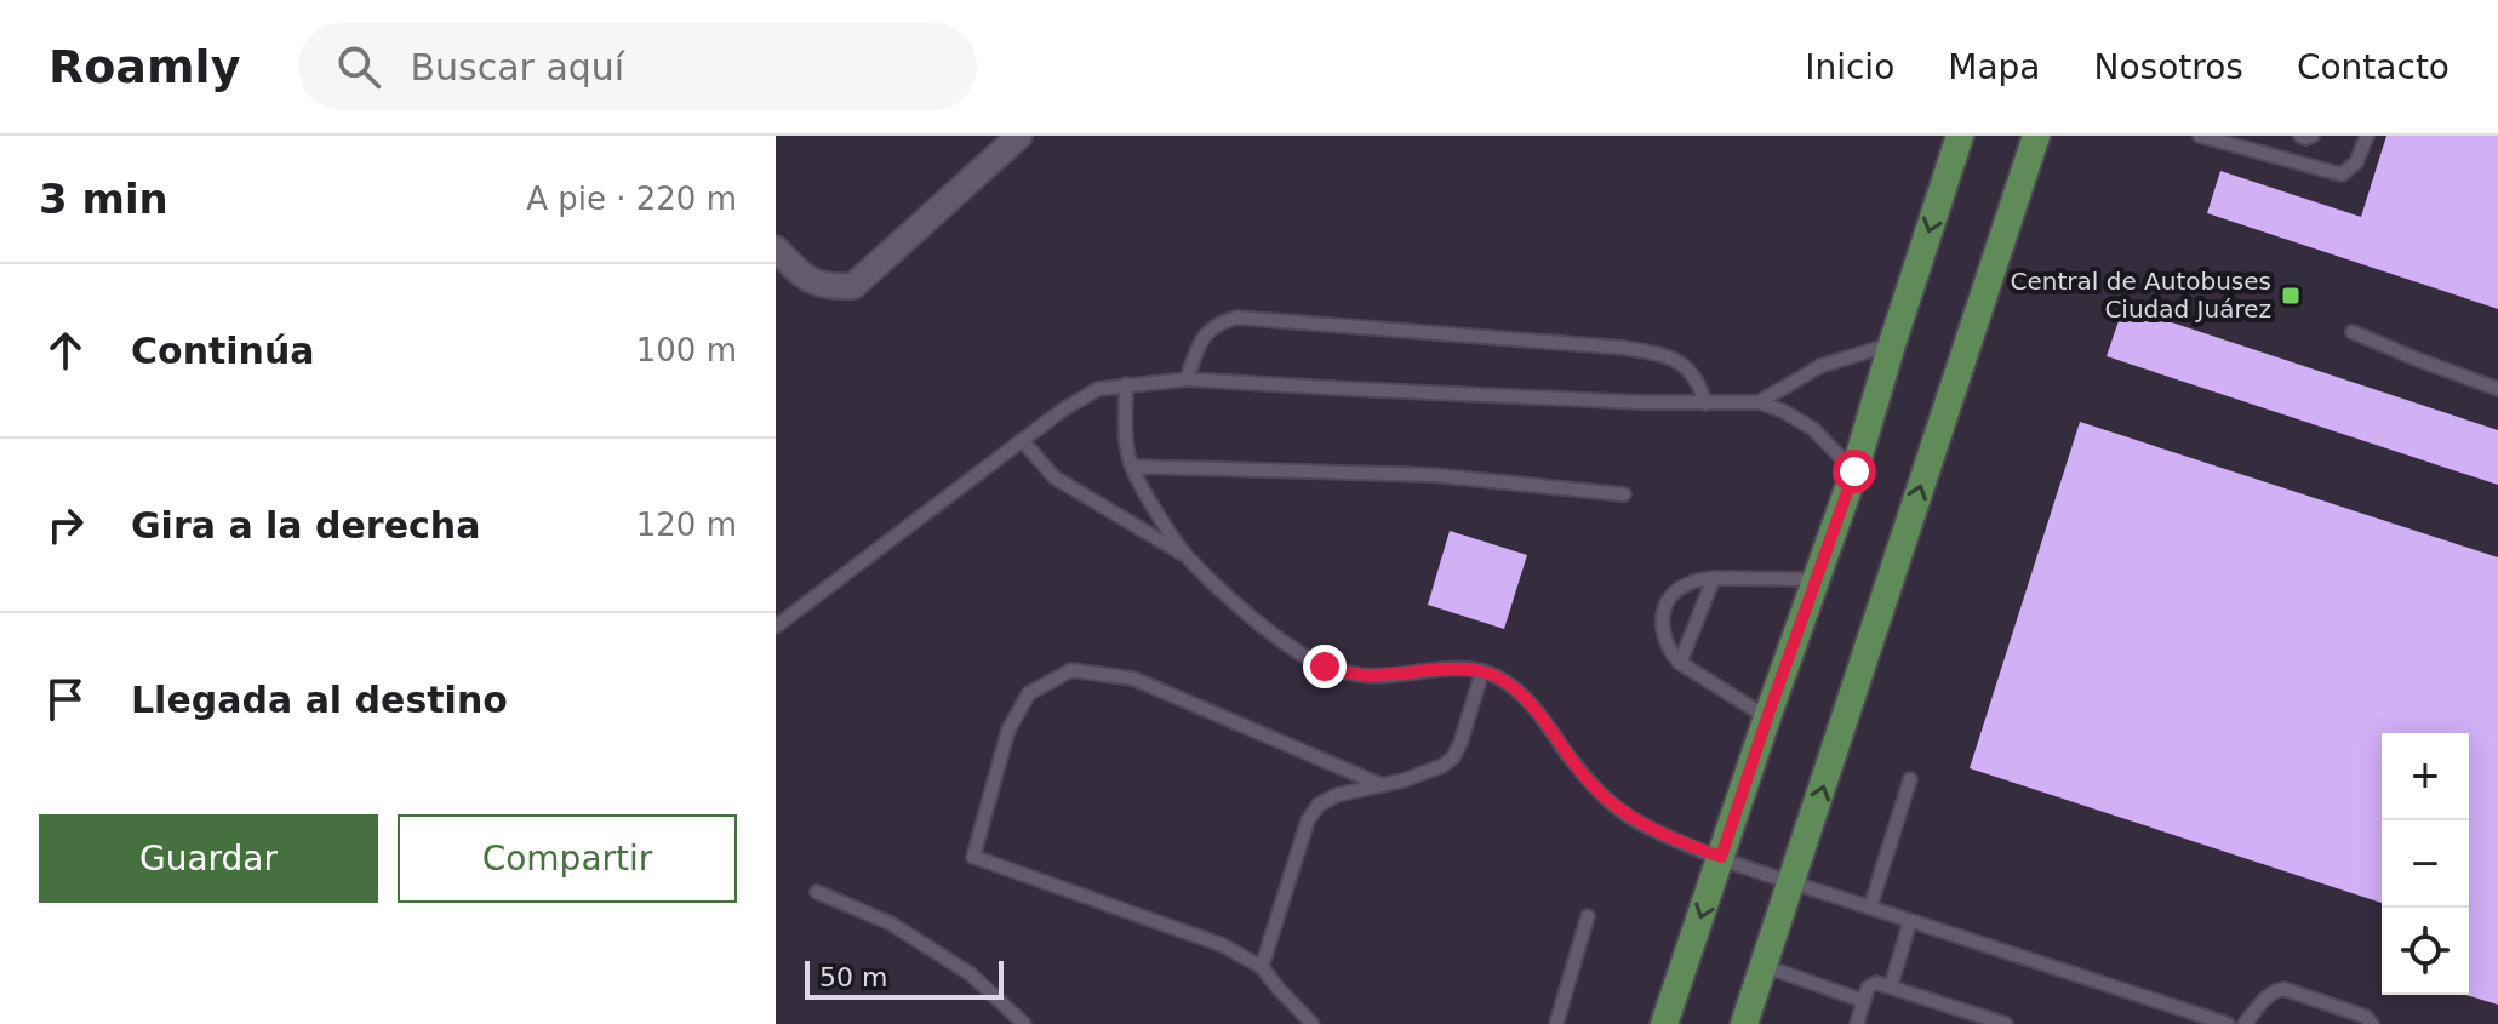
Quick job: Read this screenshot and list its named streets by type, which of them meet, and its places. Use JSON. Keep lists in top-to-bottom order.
{
  "places": {
    "transit": ["Central de Autobuses Ciudad Juárez"]
  },
  "scale_bar": "50 m",
  "page": {
    "header": "Roamly",
    "search": "Buscar aquí",
    "nav": [
      "Inicio",
      "Mapa",
      "Nosotros",
      "Contacto"
    ],
    "heading": ["3 min", "A pie · 220 m"],
    "list": [
      ["Continúa", "100 m"],
      ["Gira a la derecha", "120 m"],
      "Llegada al destino"
    ],
    "map_buttons": ["+", "−"],
    "buttons": ["Guardar", "Compartir"],
    "scale": "50 m"
  }
}
